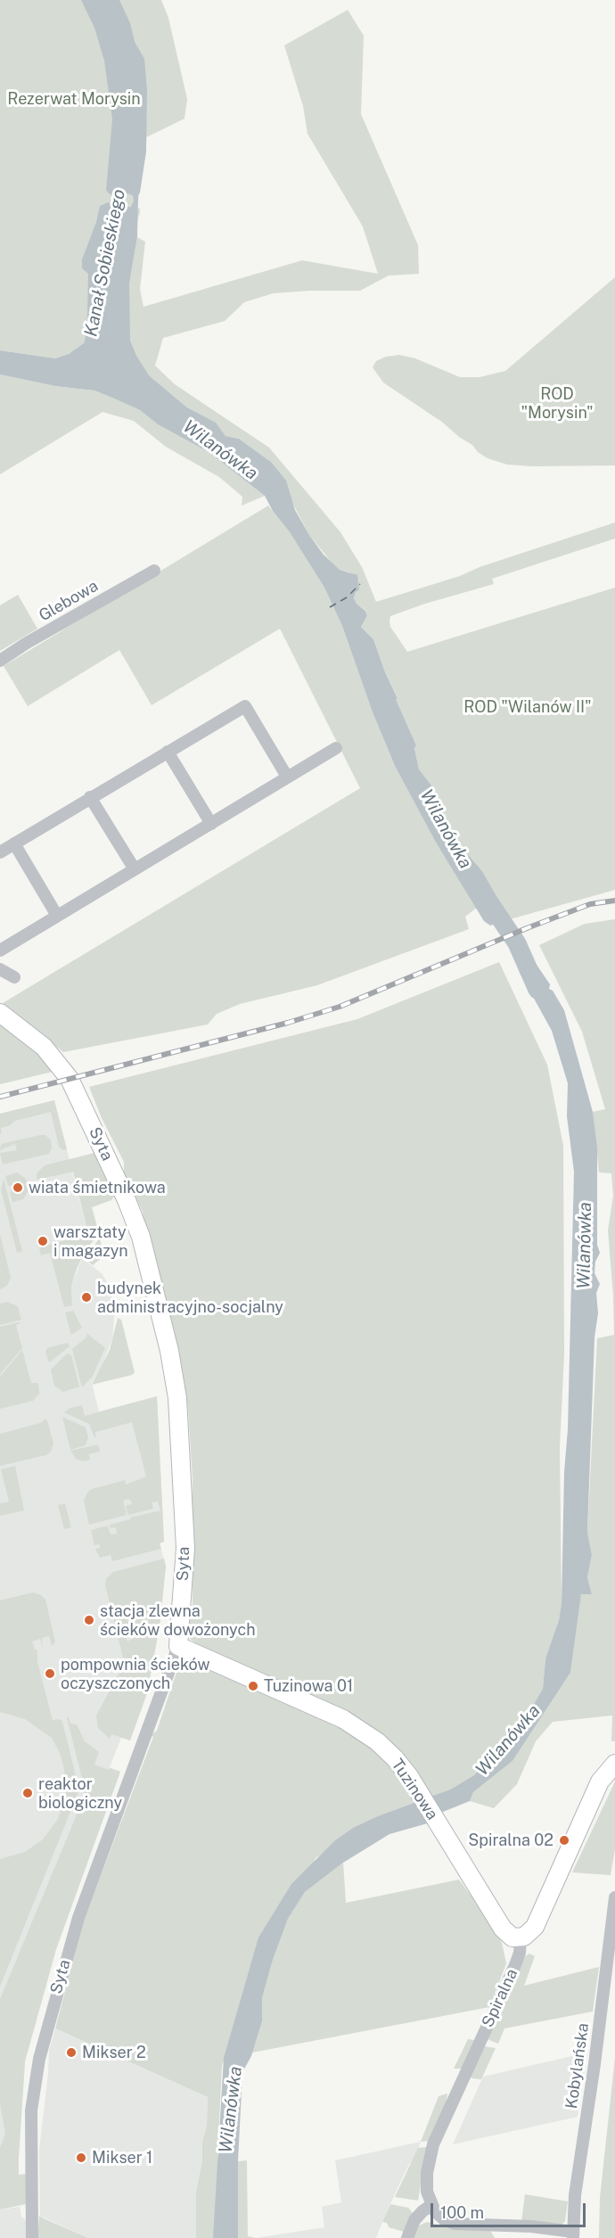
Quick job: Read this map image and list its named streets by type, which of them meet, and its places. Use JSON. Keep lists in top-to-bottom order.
{
  "streets": {
    "street": [
      "Glebowa",
      "Syta",
      "Tuzinowa",
      "Spiralna",
      "Kobylańska"
    ]
  },
  "crossings": [
    ["Syta", "Tuzinowa"],
    ["Tuzinowa", "Spiralna"]
  ],
  "water": ["Kanał Sobieskiego", "Wilanówka"],
  "parks": ["Rezerwat Morysin", "ROD \"Morysin\"", "ROD \"Wilanów II\""],
  "places": [
    "wiata śmietnikowa",
    "warsztaty i magazyn",
    "budynek administracyjno-socjalny",
    "stacja zlewna ścieków dowożonych",
    "pompownia ścieków oczyszczonych",
    "Tuzinowa 01",
    "reaktor biologiczny",
    "Spiralna 02",
    "Mikser 2",
    "Mikser 1"
  ],
  "scale_bar": "100 m"
}
